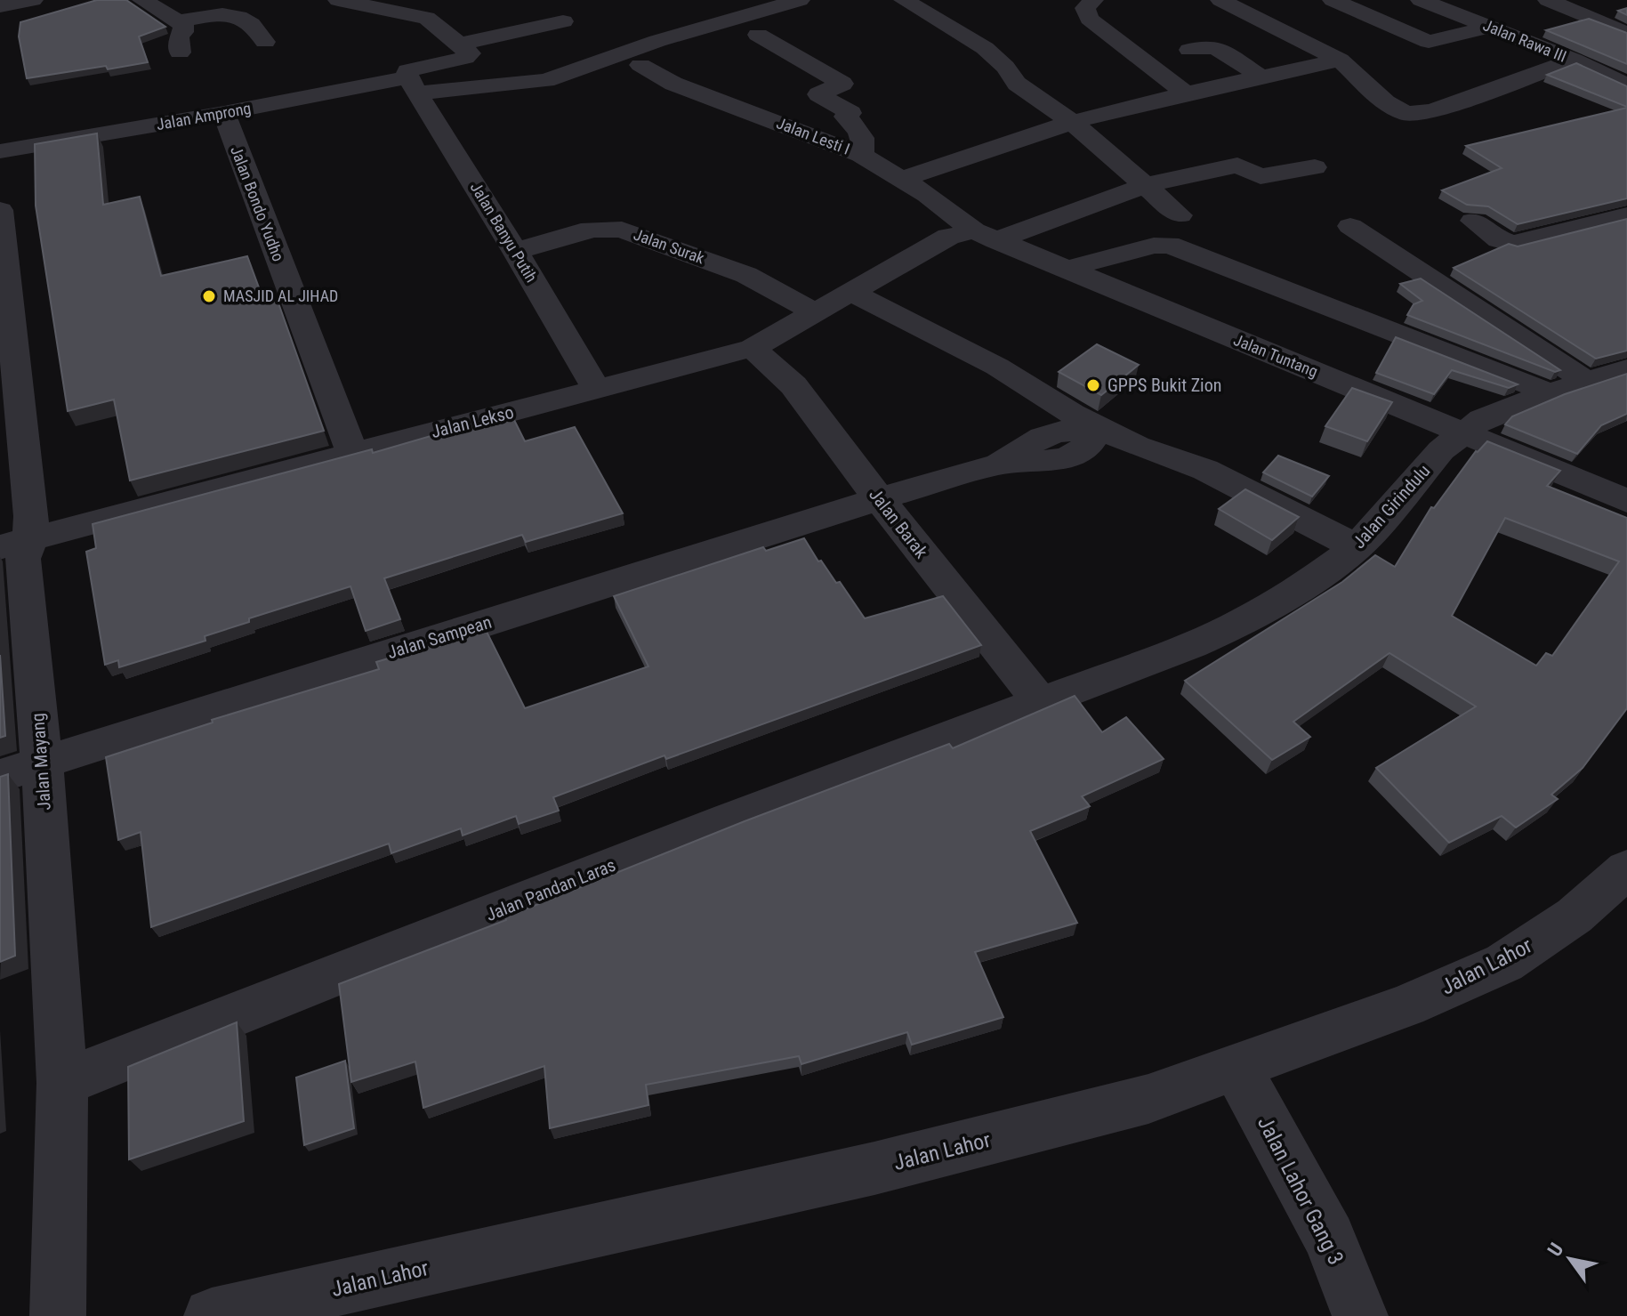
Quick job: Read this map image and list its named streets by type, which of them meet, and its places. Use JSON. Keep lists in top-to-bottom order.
{
  "streets": {
    "street": [
      "Jalan Rawa III",
      "Jalan Amprong",
      "Jalan Lesti I",
      "Jalan Bondo Yudho",
      "Jalan Banyu Putih",
      "Jalan Surak",
      "Jalan Tuntang",
      "Jalan Lekso",
      "Jalan Girindulu",
      "Jalan Barak",
      "Jalan Sampean",
      "Jalan Mayang",
      "Jalan Pandan Laras",
      "Jalan Lahor",
      "Jalan Lahor Gang 3"
    ]
  },
  "crossings": [
    ["Jalan Amprong", "Jalan Bondo Yudho"],
    ["Jalan Amprong", "Jalan Banyu Putih"],
    ["Jalan Lesti I", "Jalan Tuntang"],
    ["Jalan Lesti I", "Jalan Lekso"],
    ["Jalan Bondo Yudho", "Jalan Lekso"],
    ["Jalan Banyu Putih", "Jalan Surak"],
    ["Jalan Banyu Putih", "Jalan Lekso"],
    ["Jalan Surak", "Jalan Lekso"],
    ["Jalan Tuntang", "Jalan Lekso"],
    ["Jalan Tuntang", "Jalan Girindulu"],
    ["Jalan Lekso", "Jalan Barak"],
    ["Jalan Lekso", "Jalan Mayang"],
    ["Jalan Girindulu", "Jalan Barak"],
    ["Jalan Girindulu", "Jalan Pandan Laras"],
    ["Jalan Barak", "Jalan Sampean"],
    ["Jalan Barak", "Jalan Pandan Laras"],
    ["Jalan Sampean", "Jalan Mayang"],
    ["Jalan Mayang", "Jalan Pandan Laras"],
    ["Jalan Lahor", "Jalan Lahor Gang 3"]
  ],
  "places": ["MASJID AL JIHAD", "GPPS Bukit Zion"],
  "north": "top left"
}
